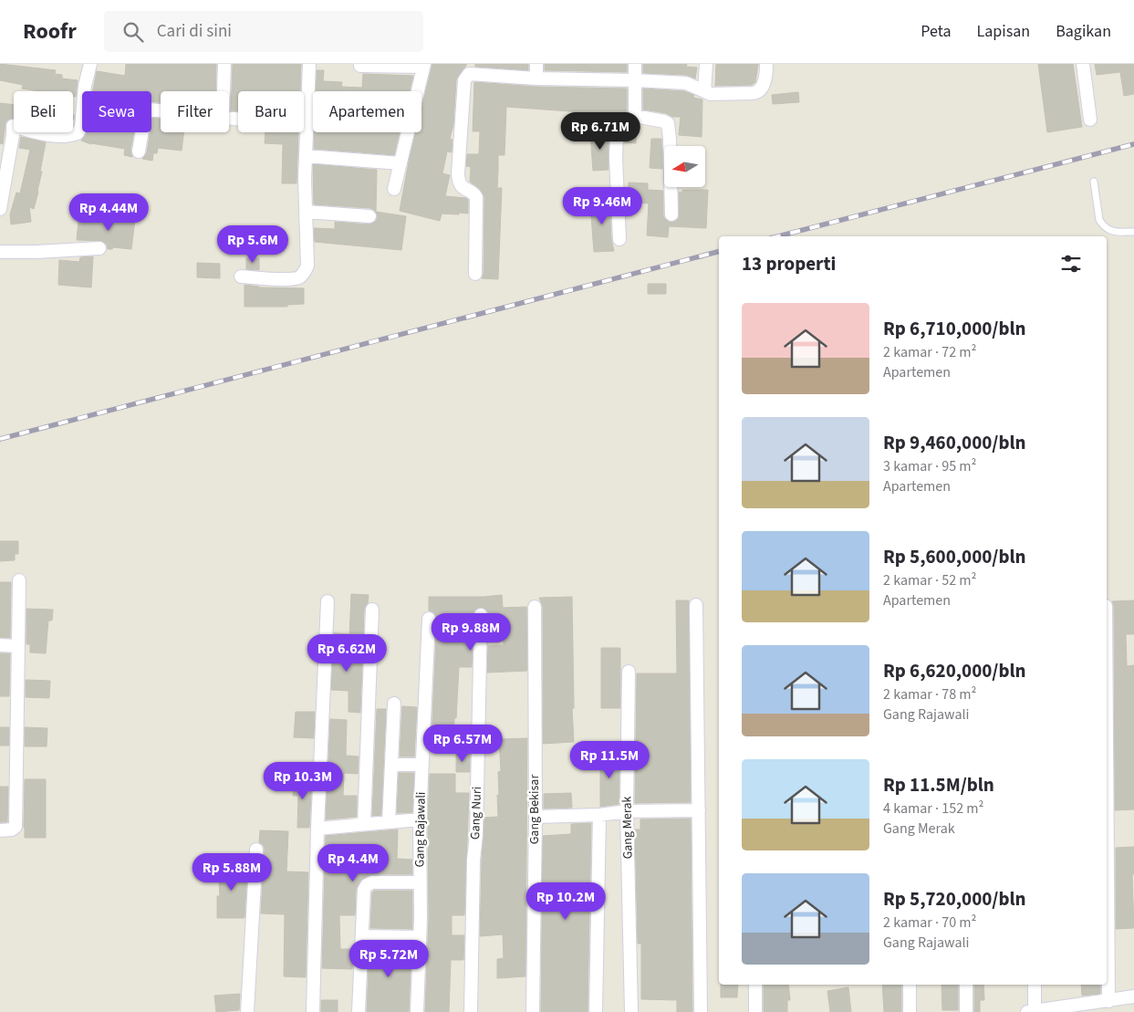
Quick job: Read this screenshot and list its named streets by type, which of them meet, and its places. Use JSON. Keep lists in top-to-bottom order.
{
  "streets": {
    "street": [
      "Gang Bekisar",
      "Gang Nuri",
      "Gang Merak",
      "Gang Rajawali"
    ]
  },
  "north": "left",
  "page": {
    "header": "Roofr",
    "search": "Cari di sini",
    "nav": ["Peta", "Lapisan", "Bagikan"],
    "chip": [
      "Beli",
      "Sewa",
      "Filter",
      "Baru",
      "Apartemen"
    ],
    "price": [
      "Rp 6.71M",
      "Rp 9.46M",
      "Rp 4.44M",
      "Rp 5.6M",
      "Rp 9.88M",
      "Rp 6.62M",
      "Rp 6.57M",
      "Rp 11.5M",
      "Rp 10.3M",
      "Rp 4.4M",
      "Rp 5.88M",
      "Rp 10.2M",
      "Rp 5.72M"
    ],
    "heading": "13 properti",
    "list": [
      {
        "name": "Rp 6,710,000/bln",
        "note": "2 kamar · 72 m² · Apartemen"
      },
      {
        "name": "Rp 9,460,000/bln",
        "note": "3 kamar · 95 m² · Apartemen"
      },
      {
        "name": "Rp 5,600,000/bln",
        "note": "2 kamar · 52 m² · Apartemen"
      },
      {
        "name": "Rp 6,620,000/bln",
        "note": "2 kamar · 78 m² · Gang Rajawali"
      },
      {
        "name": "Rp 11.5M/bln",
        "note": "4 kamar · 152 m² · Gang Merak"
      },
      {
        "name": "Rp 5,720,000/bln",
        "note": "2 kamar · 70 m² · Gang Rajawali"
      }
    ]
  }
}
